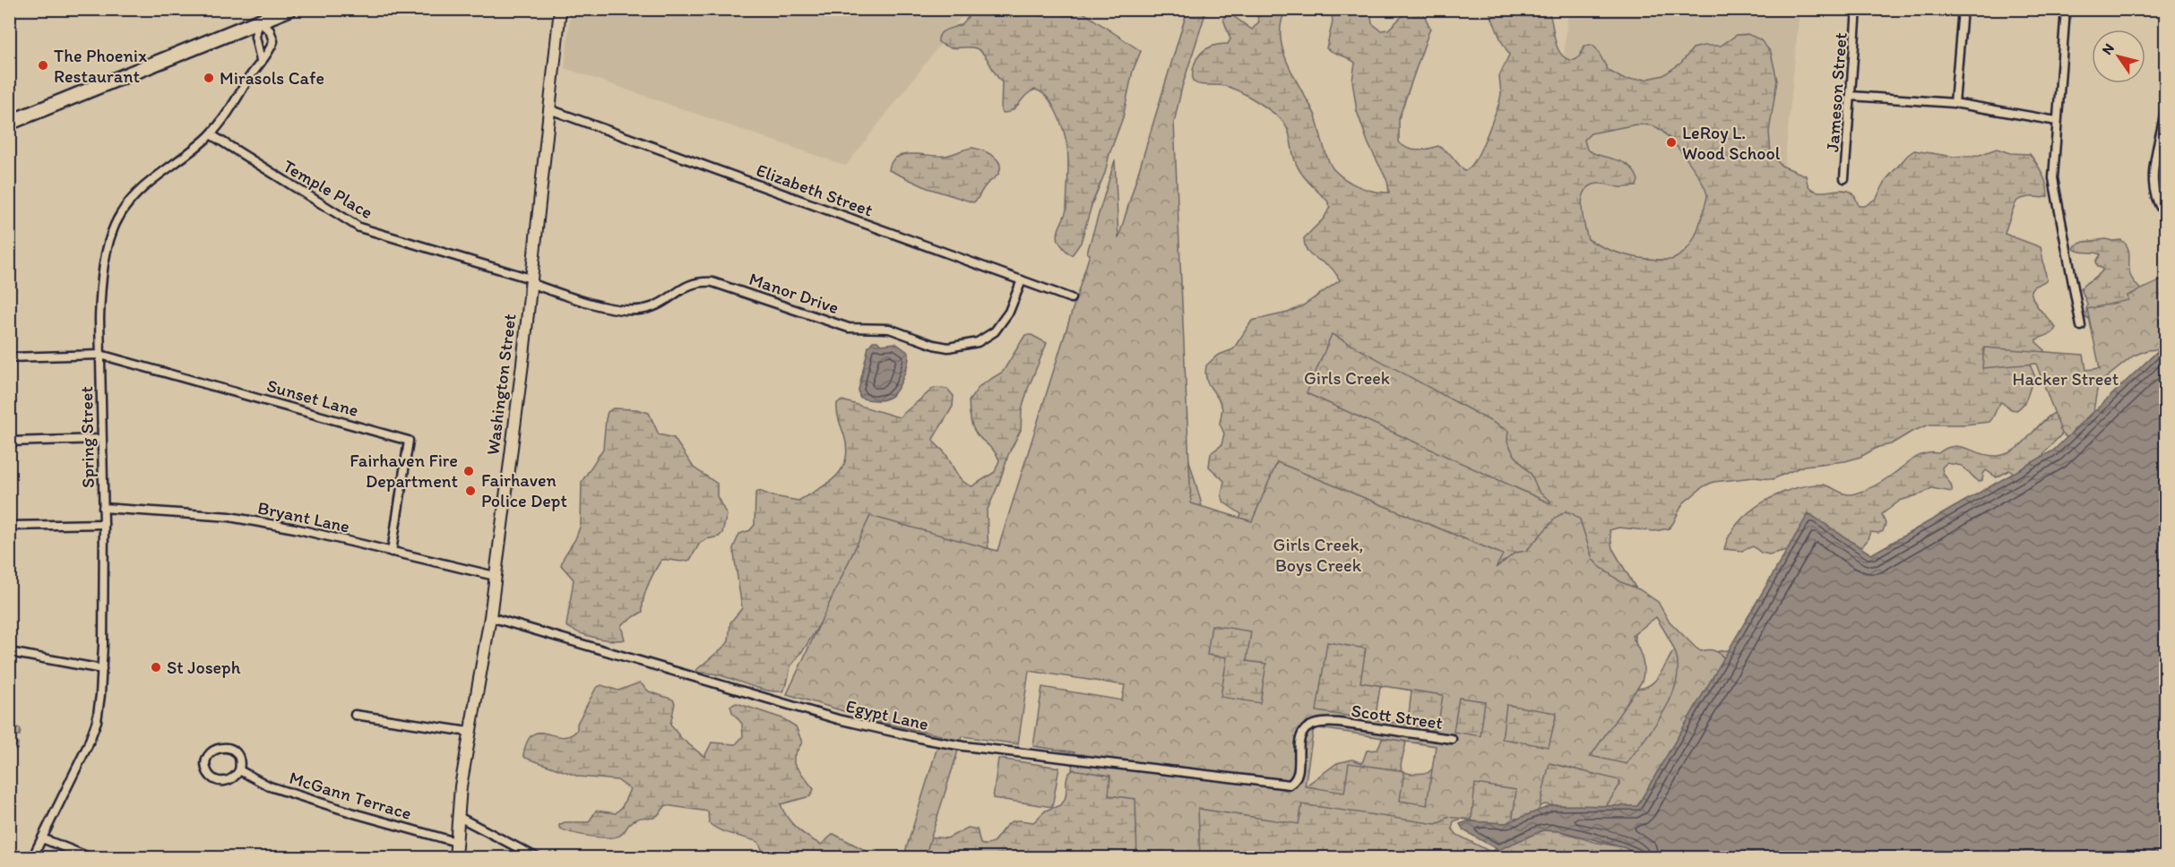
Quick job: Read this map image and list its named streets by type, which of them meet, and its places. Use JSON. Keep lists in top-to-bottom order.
{
  "streets": {
    "main road": ["Washington Street"],
    "street": [
      "Jameson Street",
      "Temple Place",
      "Elizabeth Street",
      "Manor Drive",
      "Sunset Lane",
      "Spring Street",
      "Bryant Lane",
      "Egypt Lane",
      "Scott Street",
      "McGann Terrace"
    ]
  },
  "crossings": [
    ["Temple Place", "Manor Drive"],
    ["Temple Place", "Washington Street"],
    ["Temple Place", "Spring Street"],
    ["Elizabeth Street", "Manor Drive"],
    ["Elizabeth Street", "Washington Street"],
    ["Manor Drive", "Washington Street"],
    ["Washington Street", "Bryant Lane"],
    ["Washington Street", "Egypt Lane"],
    ["Washington Street", "McGann Terrace"],
    ["Sunset Lane", "Spring Street"],
    ["Sunset Lane", "Bryant Lane"],
    ["Spring Street", "Bryant Lane"],
    ["Egypt Lane", "Scott Street"]
  ],
  "parks": ["Girls Creek", "Hacker Street", "Girls Creek, Boys Creek"],
  "places": [
    "The Phoenix Restaurant",
    "Mirasols Cafe",
    "LeRoy L. Wood School",
    "Fairhaven Fire Department",
    "Fairhaven Police Dept",
    "St Joseph"
  ],
  "north": "top left"
}
